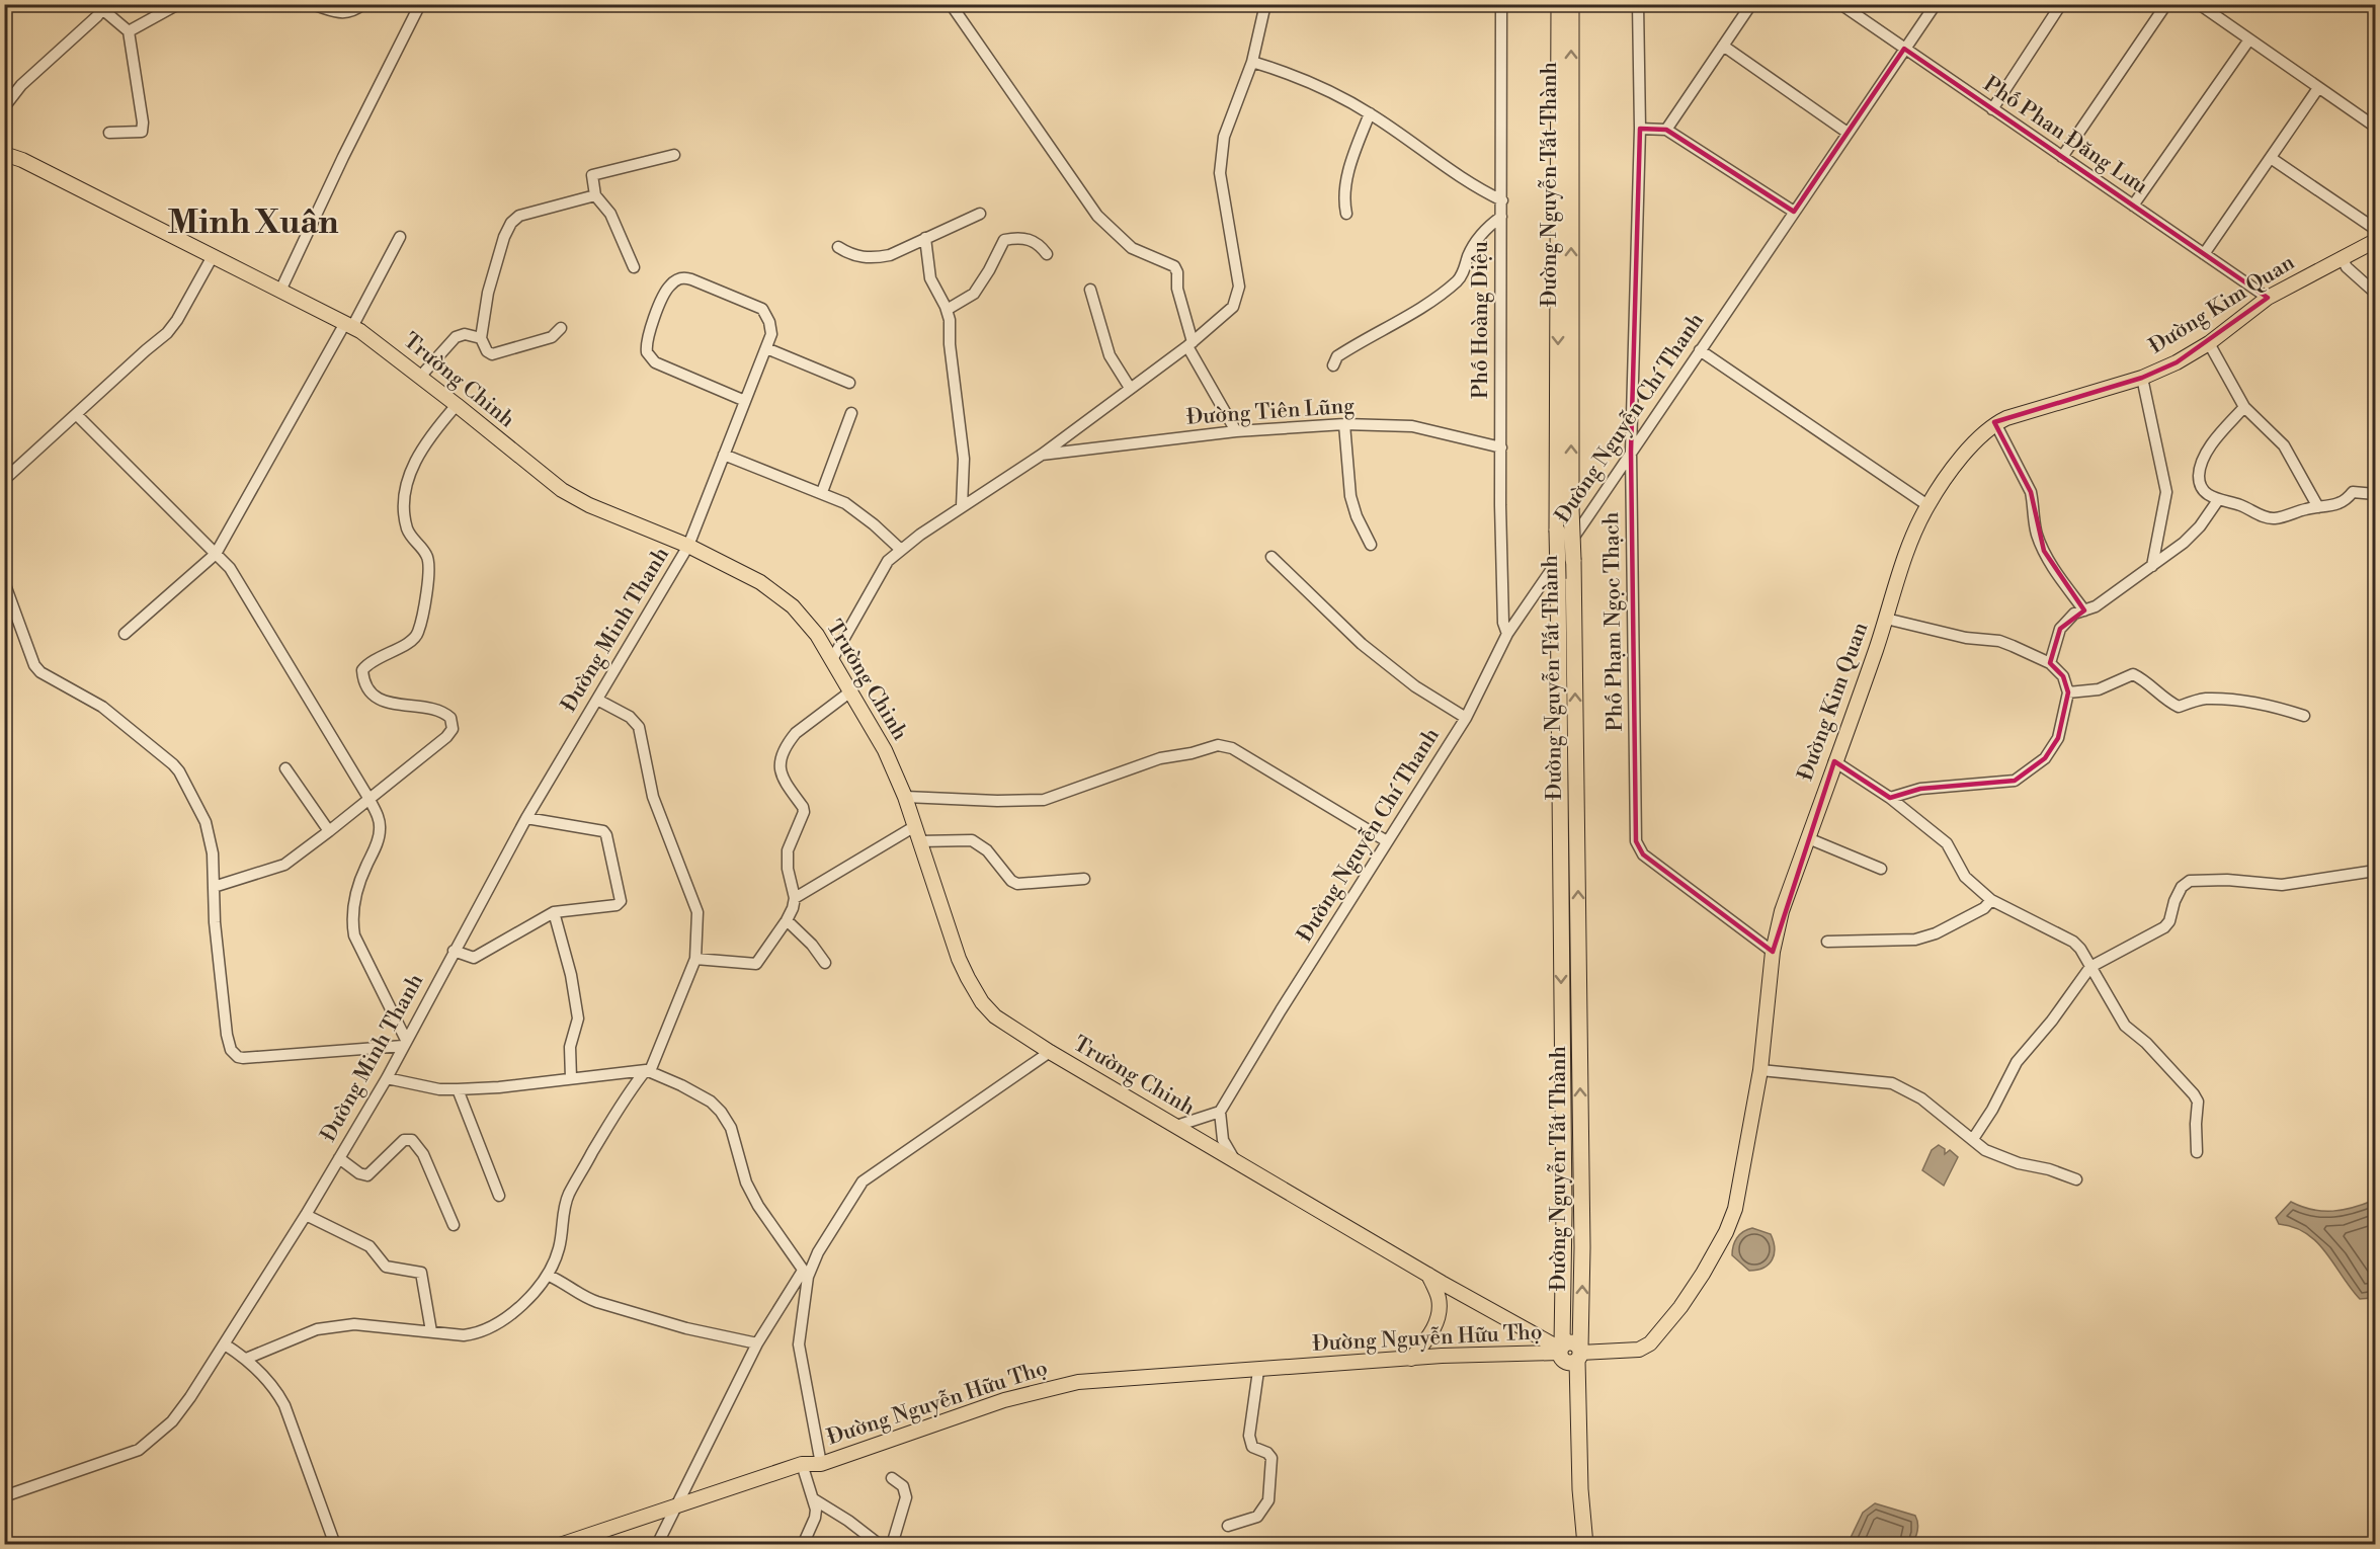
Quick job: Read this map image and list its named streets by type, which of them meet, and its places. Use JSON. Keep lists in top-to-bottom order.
{
  "streets": {
    "highway": ["Đường Nguyễn Tất Thành"],
    "main road": ["Đường Kim Quan", "Trường Chinh", "Đường Nguyễn Hữu Thọ"],
    "street": [
      "Phố Phan Đăng Lưu",
      "Phố Hoàng Diệu",
      "Đường Tiên Lũng",
      "Đường Nguyễn Chí Thanh",
      "Phố Phạm Ngọc Thạch",
      "Đường Minh Thanh"
    ]
  },
  "crossings": [
    ["Phố Phan Đăng Lưu", "Đường Kim Quan"],
    ["Phố Phan Đăng Lưu", "Đường Nguyễn Chí Thanh"],
    ["Đường Nguyễn Tất Thành", "Đường Kim Quan"],
    ["Đường Nguyễn Tất Thành", "Trường Chinh"],
    ["Đường Nguyễn Tất Thành", "Đường Nguyễn Hữu Thọ"],
    ["Đường Kim Quan", "Phố Phạm Ngọc Thạch"],
    ["Phố Hoàng Diệu", "Đường Tiên Lũng"],
    ["Phố Hoàng Diệu", "Đường Nguyễn Chí Thanh"],
    ["Trường Chinh", "Đường Minh Thanh"],
    ["Trường Chinh", "Đường Nguyễn Hữu Thọ"],
    ["Đường Nguyễn Chí Thanh", "Phố Phạm Ngọc Thạch"]
  ],
  "districts": ["Minh Xuân"]
}
